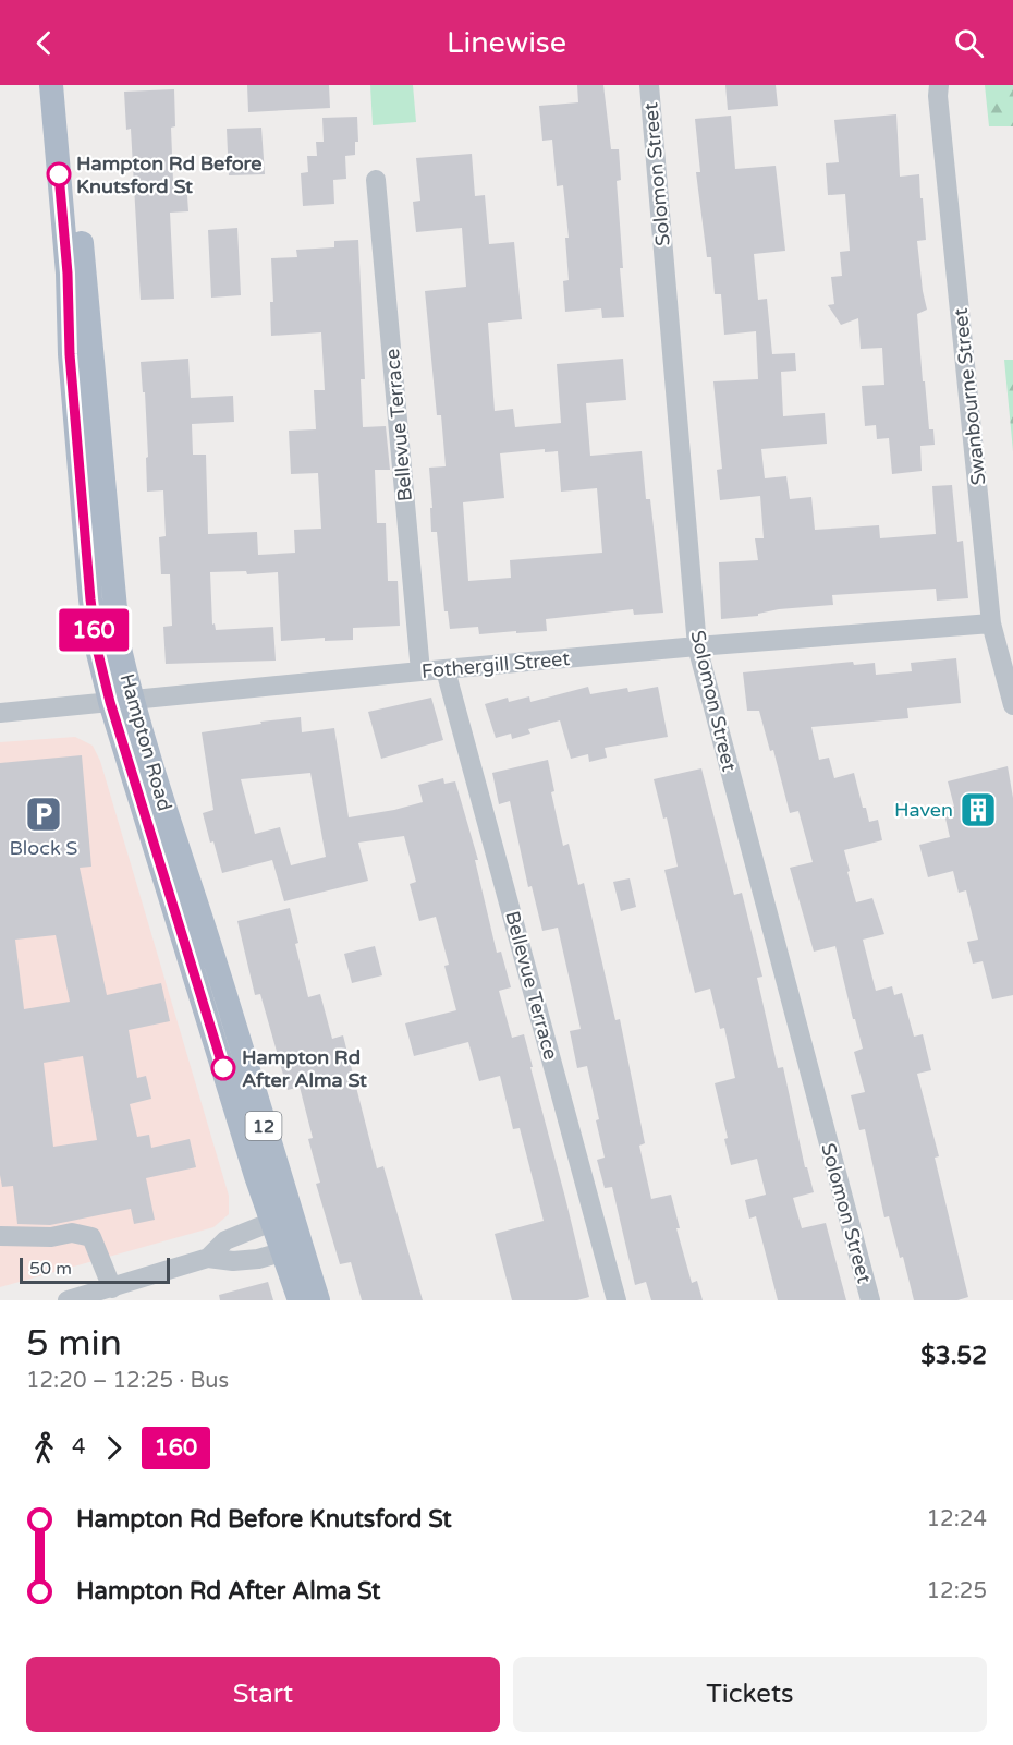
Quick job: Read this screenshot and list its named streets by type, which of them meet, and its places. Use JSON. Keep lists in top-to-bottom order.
{
  "streets": {
    "main road": ["Hampton Road", "12"],
    "street": [
      "Solomon Street",
      "Swanbourne Street",
      "Bellevue Terrace",
      "Fothergill Street"
    ]
  },
  "crossings": [
    ["Solomon Street", "Fothergill Street"],
    ["Swanbourne Street", "Fothergill Street"],
    ["Bellevue Terrace", "Fothergill Street"],
    ["Fothergill Street", "Hampton Road"]
  ],
  "places": {
    "other": ["Hampton Rd Before Knutsford St", "Hampton Rd After Alma St"],
    "building": ["Haven"],
    "parking": ["Block S"]
  },
  "lines": ["bus line 160"],
  "scale_bar": "50 m",
  "page": {
    "header": "Linewise",
    "on_map": "160",
    "scale": "50 m",
    "heading": ["5 min", "12:20 – 12:25 · Bus", "$3.52"],
    "legs": ["4", "160"],
    "list": [
      {
        "name": "Hampton Rd Before Knutsford St",
        "value": "12:24"
      },
      {
        "name": "Hampton Rd After Alma St",
        "value": "12:25"
      }
    ],
    "buttons": ["Start", "Tickets"]
  }
}
